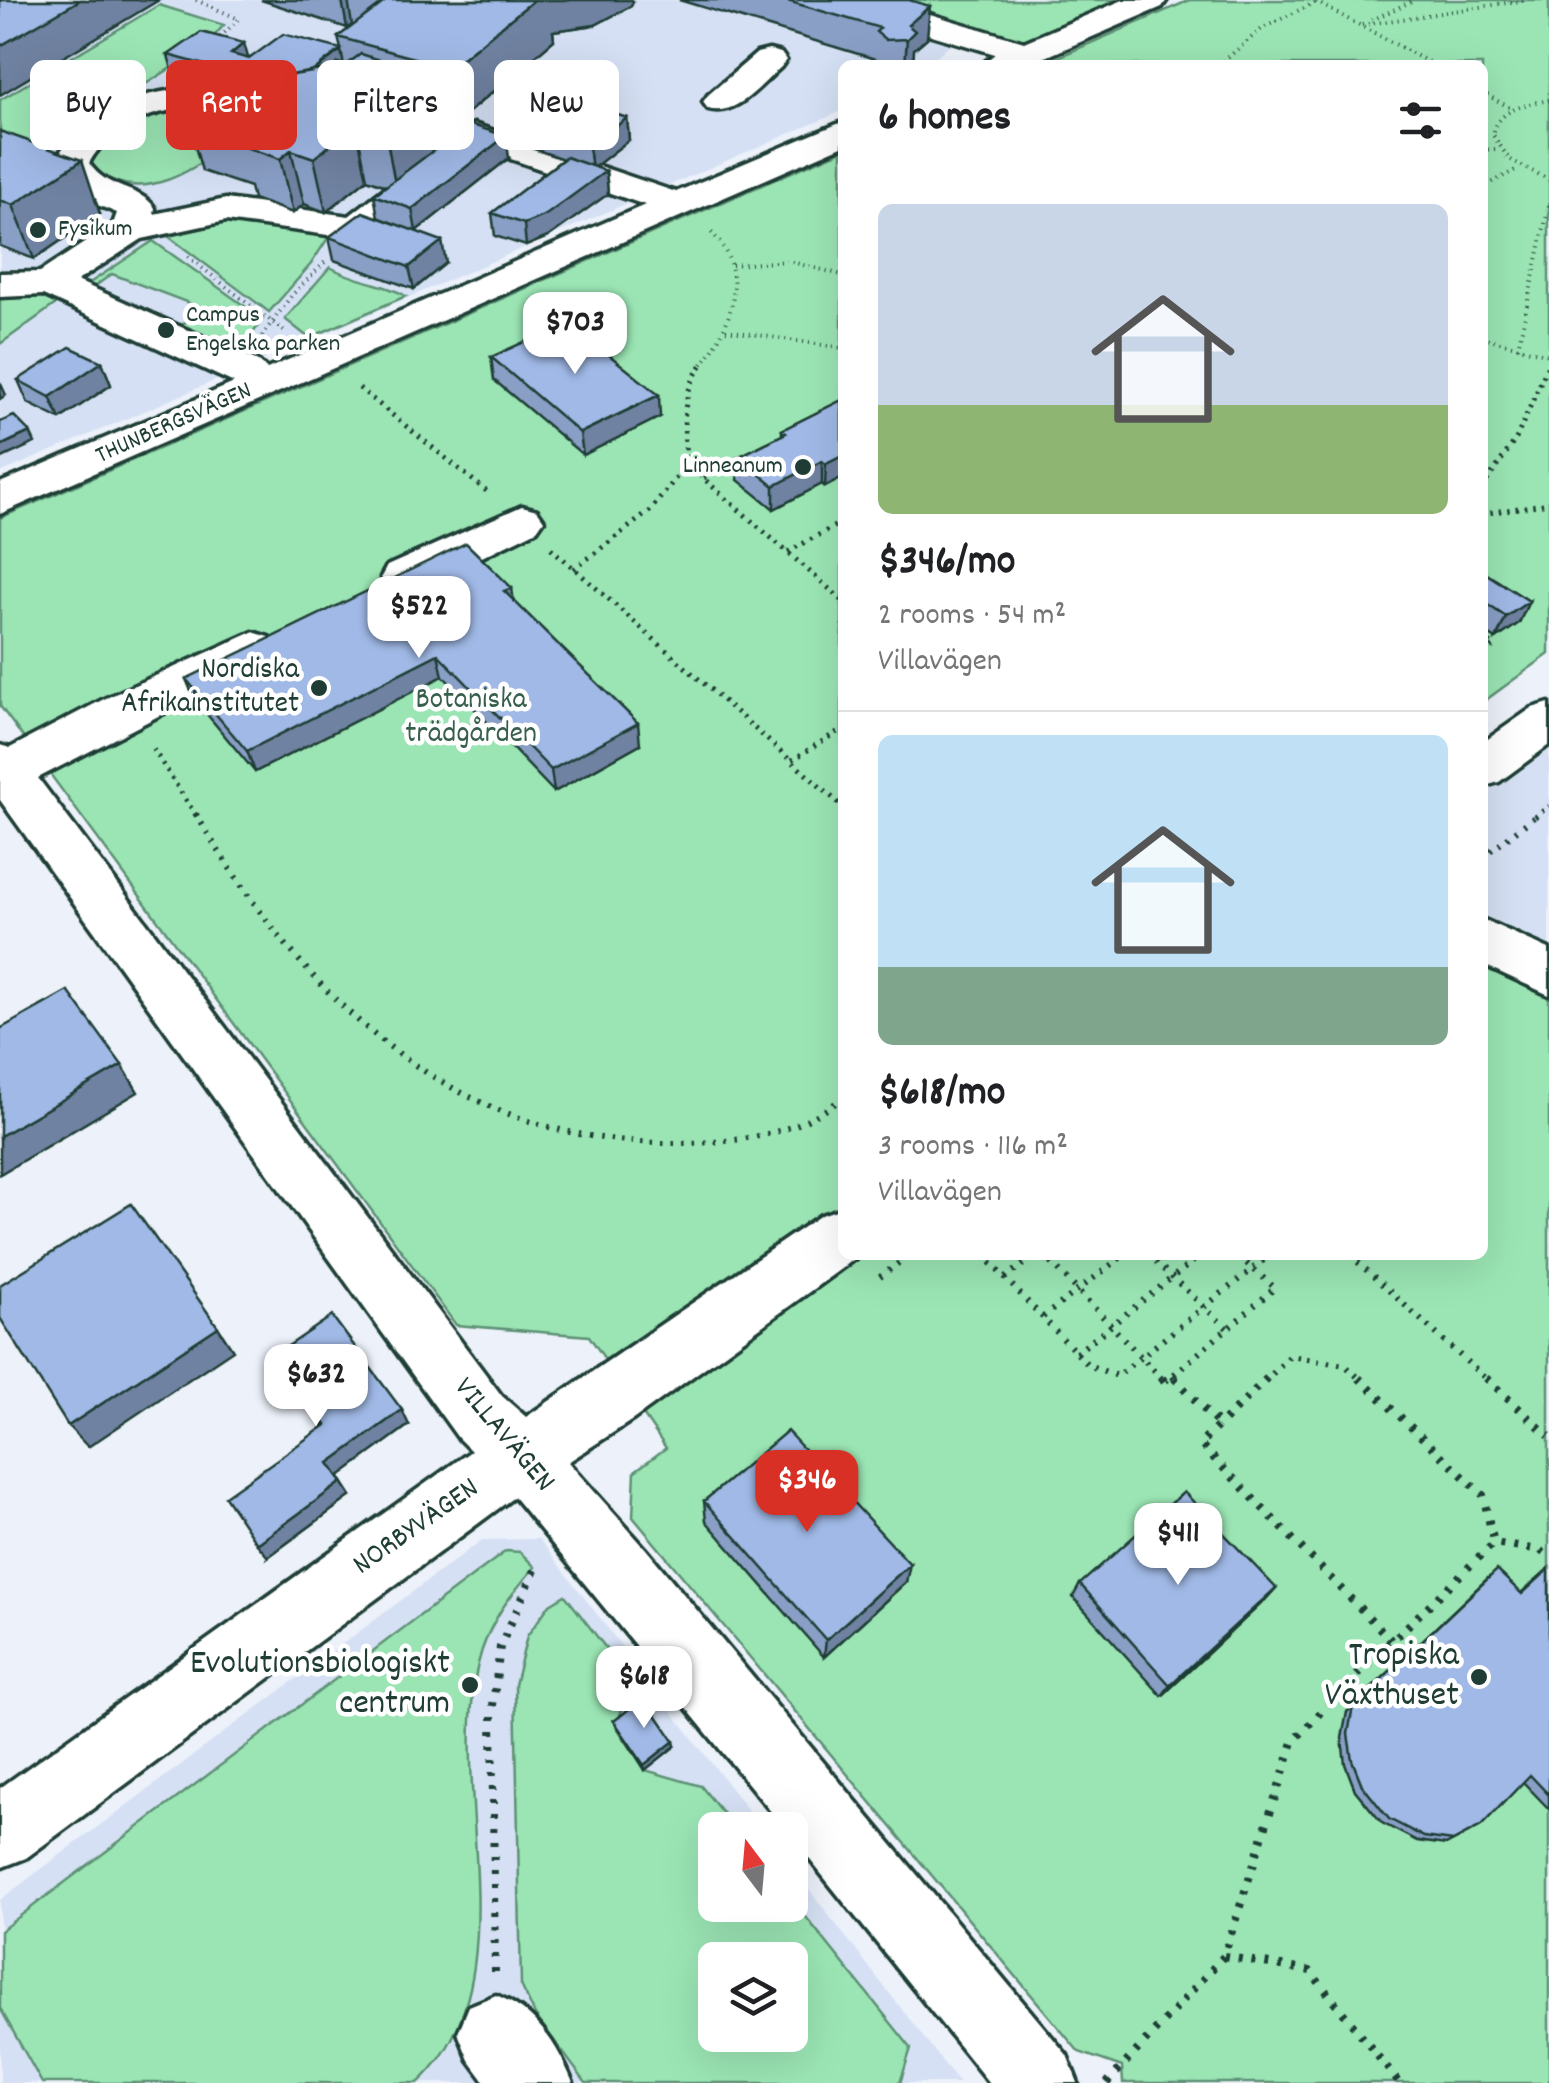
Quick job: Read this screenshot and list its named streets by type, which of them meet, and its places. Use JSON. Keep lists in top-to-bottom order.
{
  "streets": {
    "street": ["THUNBERGSVÄGEN", "VILLAVÄGEN", "NORBYVÄGEN"]
  },
  "crossings": [
    ["VILLAVÄGEN", "NORBYVÄGEN"]
  ],
  "parks": ["Botaniska trädgården"],
  "places": [
    "Fysikum",
    "Campus Engelska parken",
    "Linneanum",
    "Nordiska Afrikainstitutet",
    "Tropiska Växthuset",
    "Evolutionsbiologiskt centrum"
  ],
  "north": "top",
  "page": {
    "chip": [
      "Buy",
      "Rent",
      "Filters",
      "New"
    ],
    "heading": "6 homes",
    "list": [
      {
        "name": "$346/mo",
        "note": "2 rooms · 54 m² · Villavägen"
      },
      {
        "name": "$618/mo",
        "note": "3 rooms · 116 m² · Villavägen"
      }
    ],
    "price": [
      "$703",
      "$522",
      "$632",
      "$346",
      "$411",
      "$618"
    ]
  }
}
